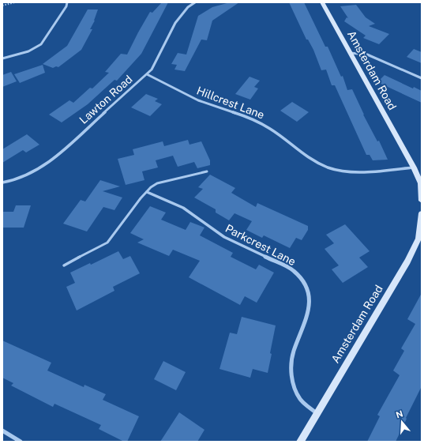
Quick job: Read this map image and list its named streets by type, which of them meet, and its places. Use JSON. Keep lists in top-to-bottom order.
{
  "streets": {
    "street": [
      "Amsterdam Road",
      "Lawton Road",
      "Hillcrest Lane",
      "Parkcrest Lane"
    ]
  },
  "crossings": [
    ["Amsterdam Road", "Hillcrest Lane"],
    ["Amsterdam Road", "Parkcrest Lane"],
    ["Lawton Road", "Hillcrest Lane"]
  ],
  "north": "top"
}
